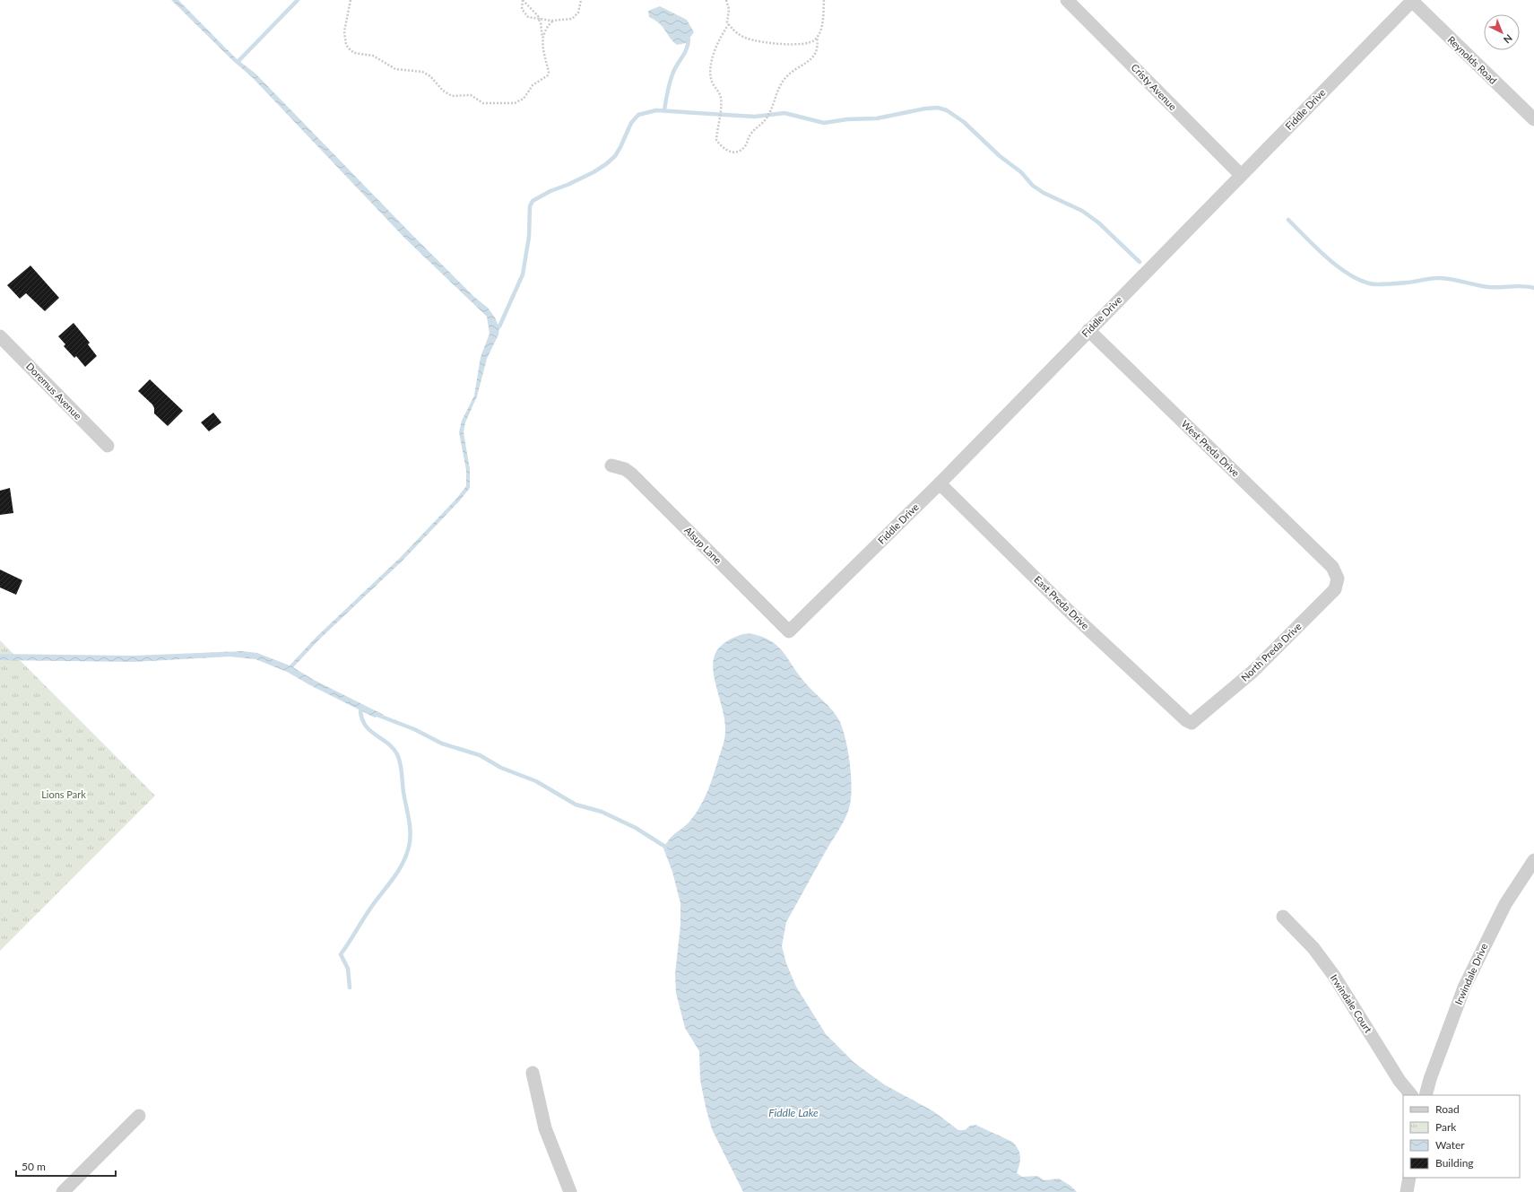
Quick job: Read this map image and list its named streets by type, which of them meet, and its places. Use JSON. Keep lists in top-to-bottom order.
{
  "streets": {
    "street": [
      "Reynolds Road",
      "Cristy Avenue",
      "Fiddle Drive",
      "Doremus Avenue",
      "West Preda Drive",
      "Alsup Lane",
      "East Preda Drive",
      "North Preda Drive",
      "Irwindale Drive",
      "Irwindale Court"
    ]
  },
  "crossings": [
    ["Reynolds Road", "Fiddle Drive"],
    ["Cristy Avenue", "Fiddle Drive"],
    ["Fiddle Drive", "West Preda Drive"],
    ["Fiddle Drive", "Alsup Lane"],
    ["Fiddle Drive", "East Preda Drive"],
    ["West Preda Drive", "North Preda Drive"],
    ["East Preda Drive", "North Preda Drive"]
  ],
  "water": ["Fiddle Lake"],
  "parks": ["Lions Park"],
  "legend": [
    "Road",
    "Park",
    "Water",
    "Building"
  ],
  "scale_bar": "50 m",
  "north": "bottom right"
}
